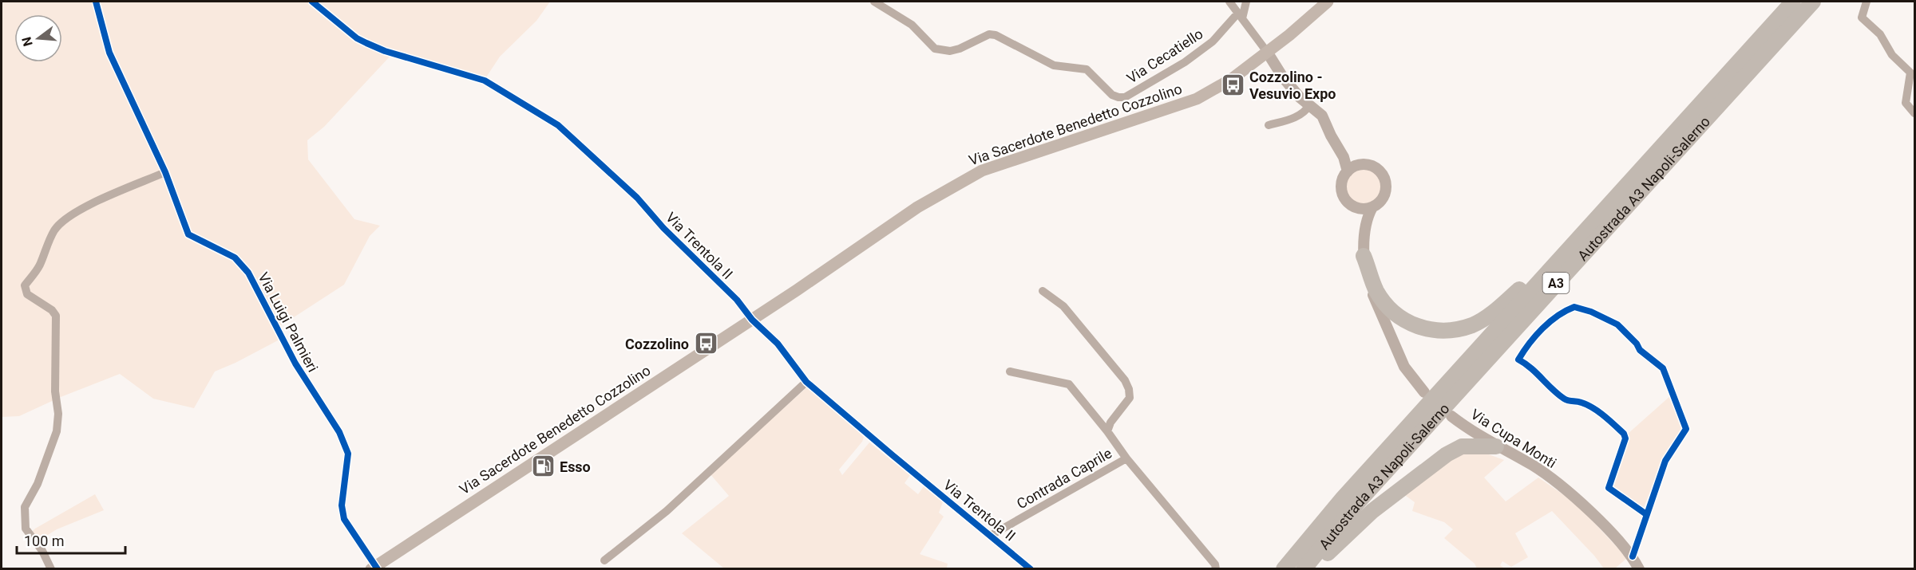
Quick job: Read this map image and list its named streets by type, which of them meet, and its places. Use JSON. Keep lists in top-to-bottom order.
{
  "streets": {
    "highway": ["Autostrada A3 Napoli-Salerno", "A3"],
    "main road": ["Via Sacerdote Benedetto Cozzolino"],
    "street": [
      "Via Cecatiello",
      "Via Trentola II",
      "Via Luigi Palmieri",
      "Via Cupa Monti",
      "Contrada Caprile"
    ]
  },
  "crossings": [
    ["Via Sacerdote Benedetto Cozzolino", "Via Trentola II"],
    ["Via Sacerdote Benedetto Cozzolino", "Via Luigi Palmieri"],
    ["Via Trentola II", "Contrada Caprile"]
  ],
  "places": {
    "bus stop": ["Cozzolino - Vesuvio Expo", "Cozzolino"],
    "fuel station": ["Esso"]
  },
  "scale_bar": "100 m",
  "north": "left"
}
